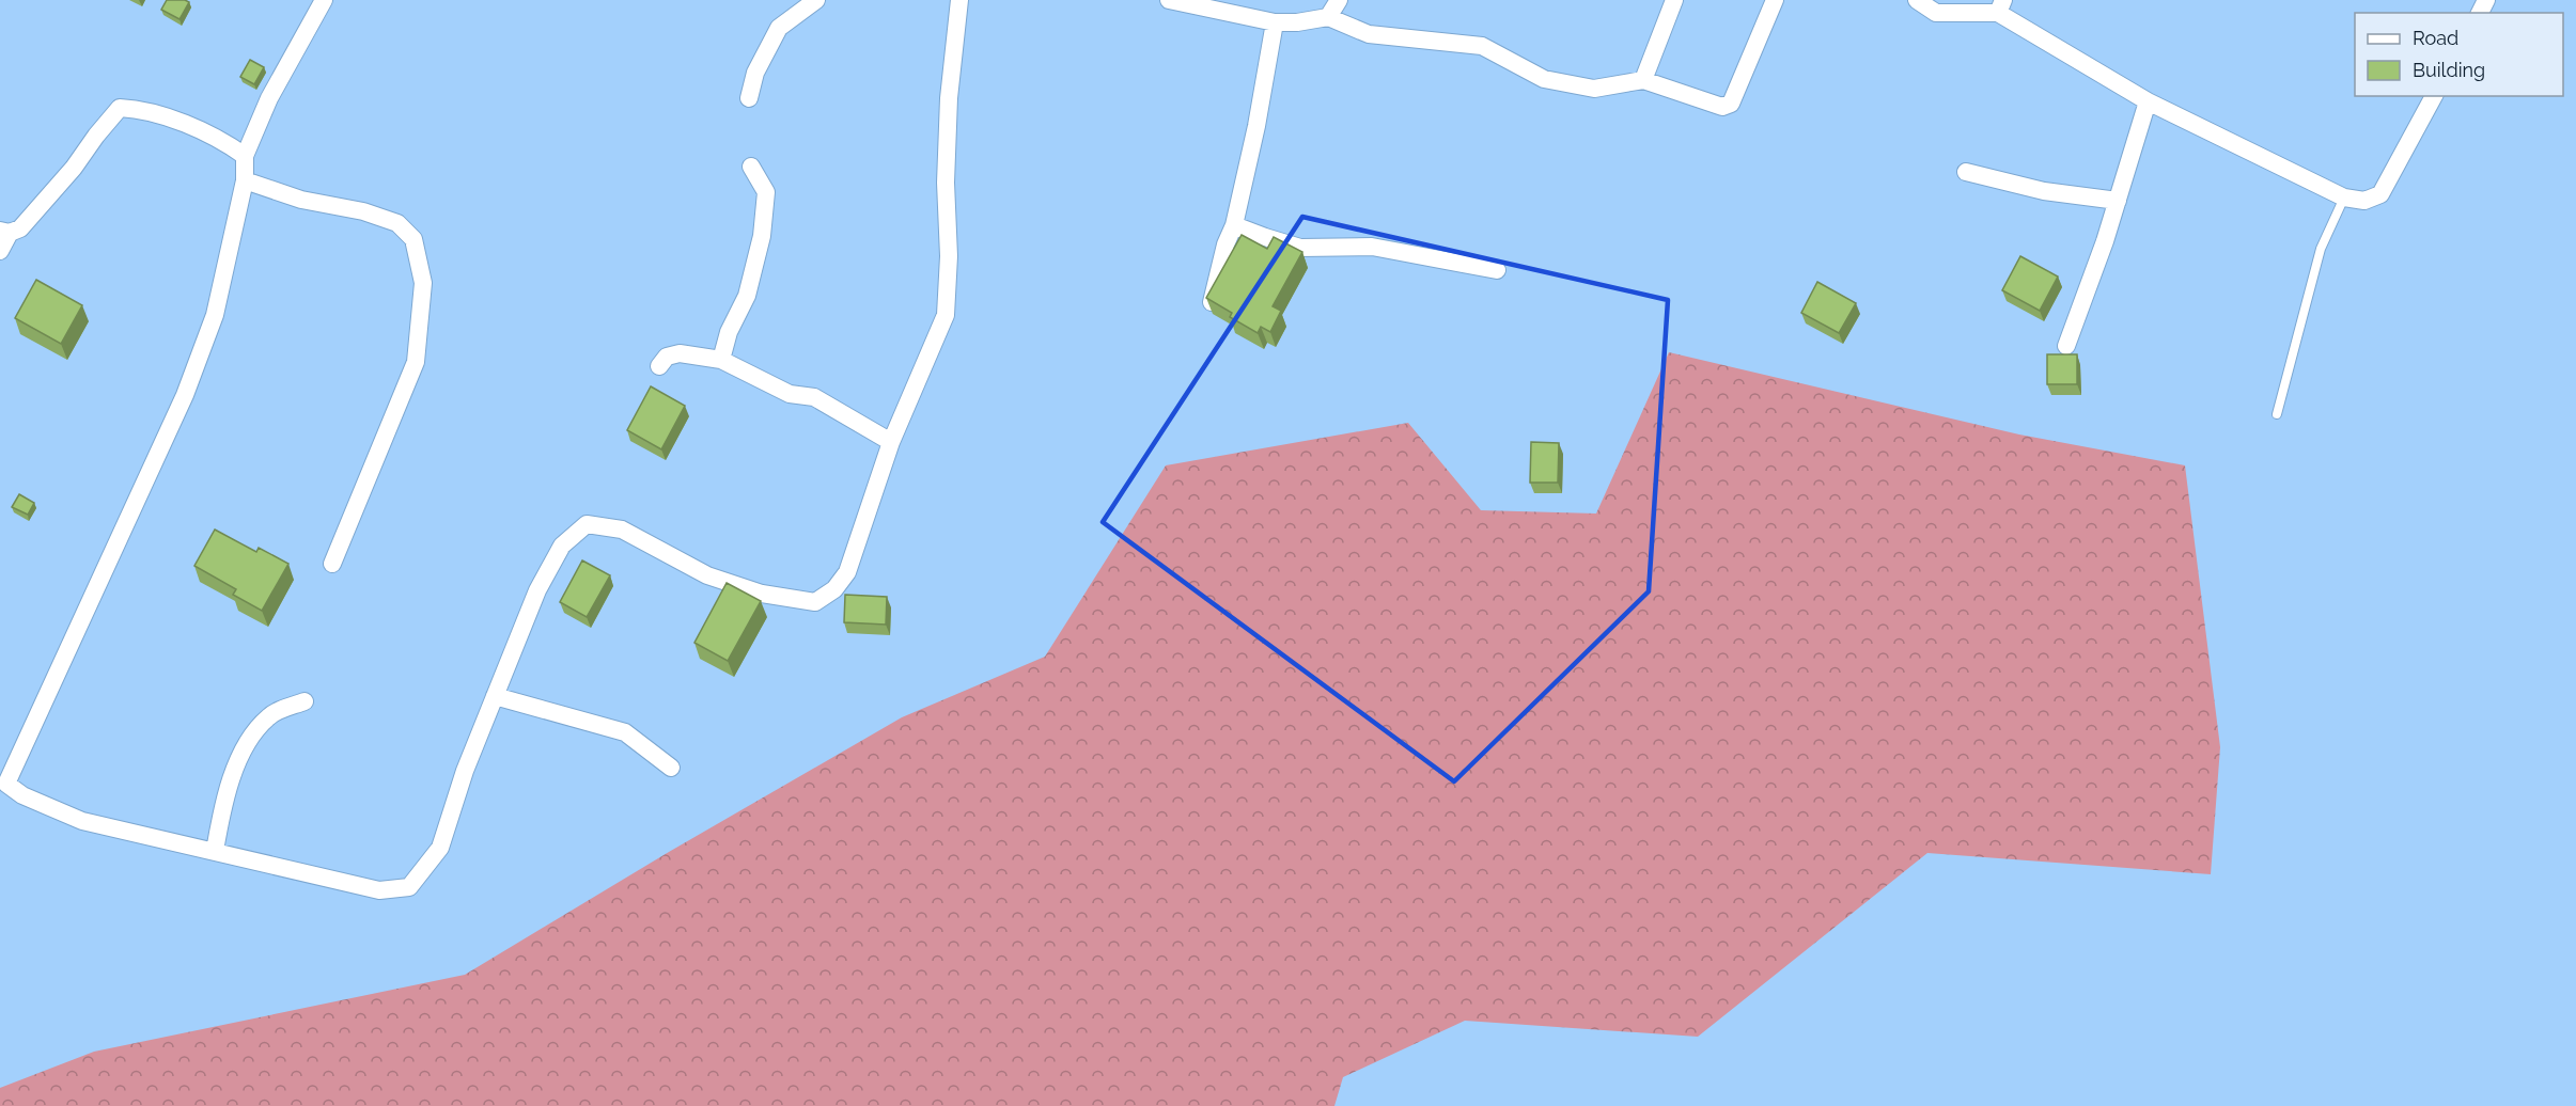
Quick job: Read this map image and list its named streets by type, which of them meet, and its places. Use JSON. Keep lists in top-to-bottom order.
{
  "legend": ["Road", "Building"]
}
